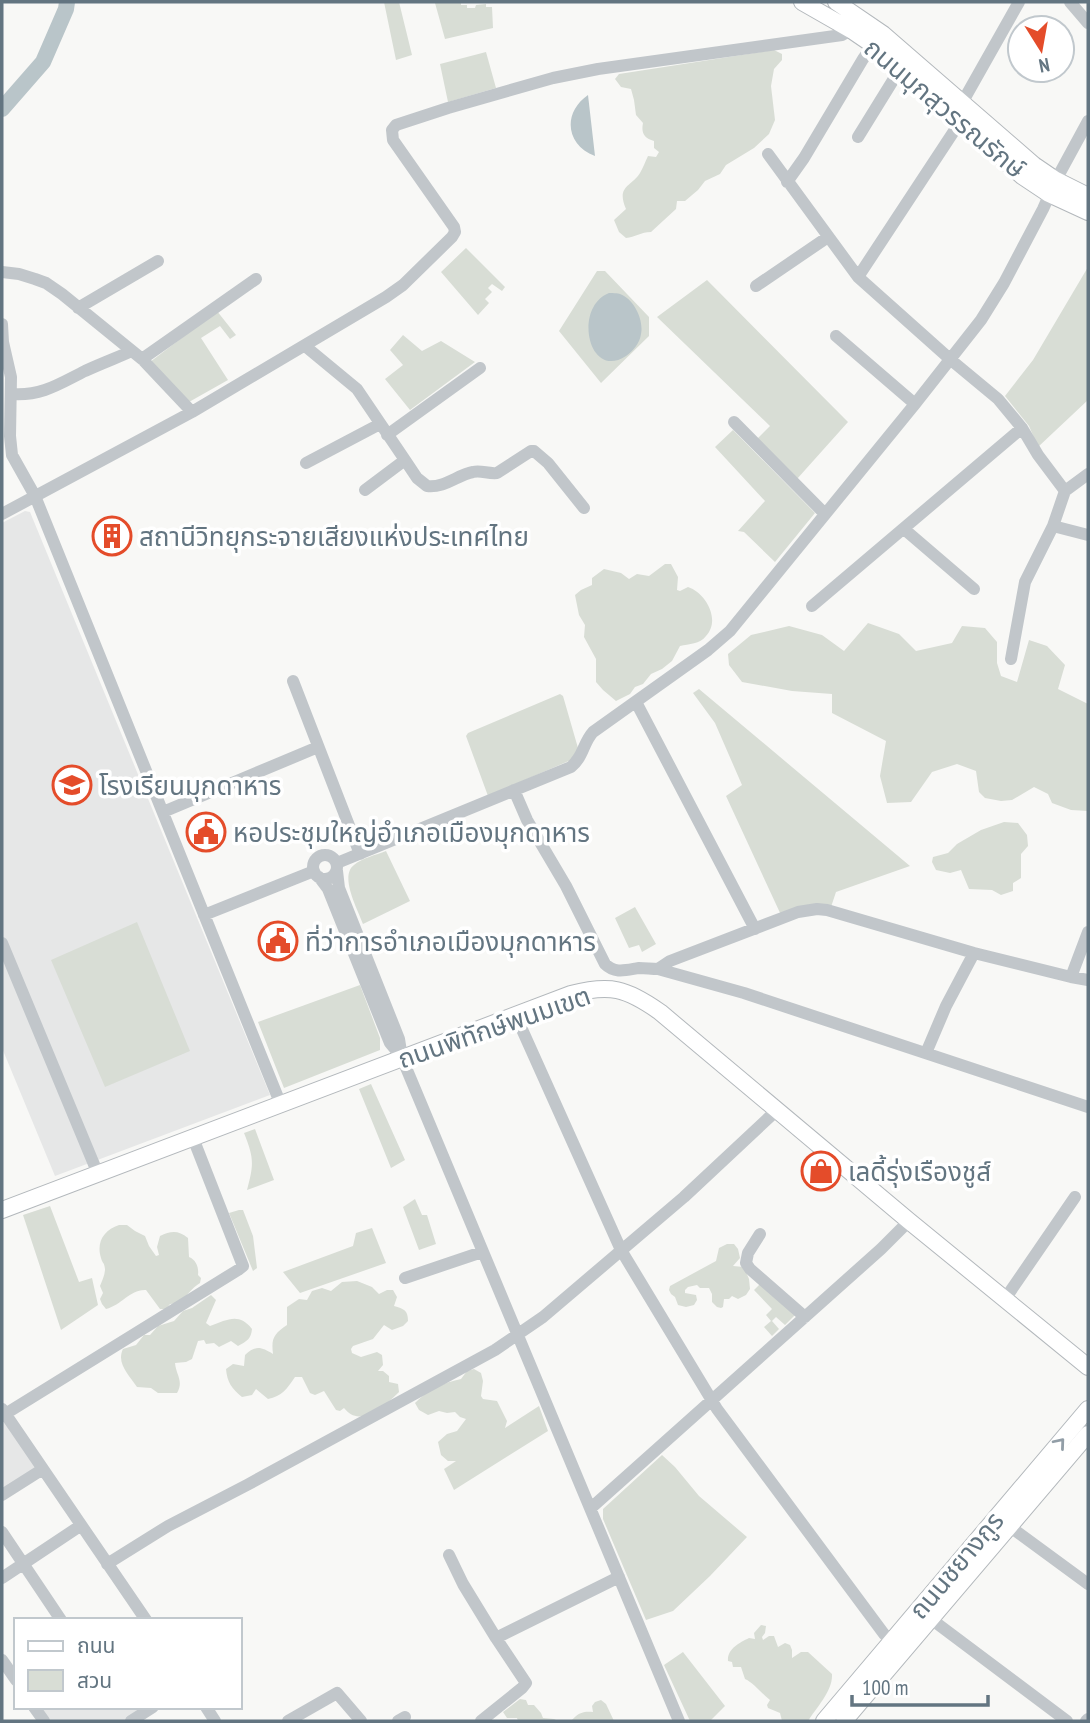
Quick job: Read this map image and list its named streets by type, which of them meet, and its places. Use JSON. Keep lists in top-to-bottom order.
{
  "streets": {
    "main road": ["ถนนมุกสุวรรณรักษ์", "ถนนพิทักษ์พนมเขต", "ถนนชยางกูร"]
  },
  "places": {
    "building": ["สถานีวิทยุกระจายเสียงแห่งประเทศไทย"],
    "school or university": ["โรงเรียนมุกดาหาร"],
    "public building": ["หอประชุมใหญ่อำเภอเมืองมุกดาหาร", "ที่ว่าการอำเภอเมืองมุกดาหาร"],
    "shop": ["เลดี้รุ่งเรืองชูส์"]
  },
  "legend": ["ถนน", "สวน"],
  "scale_bar": "100 m",
  "north": "bottom"
}
